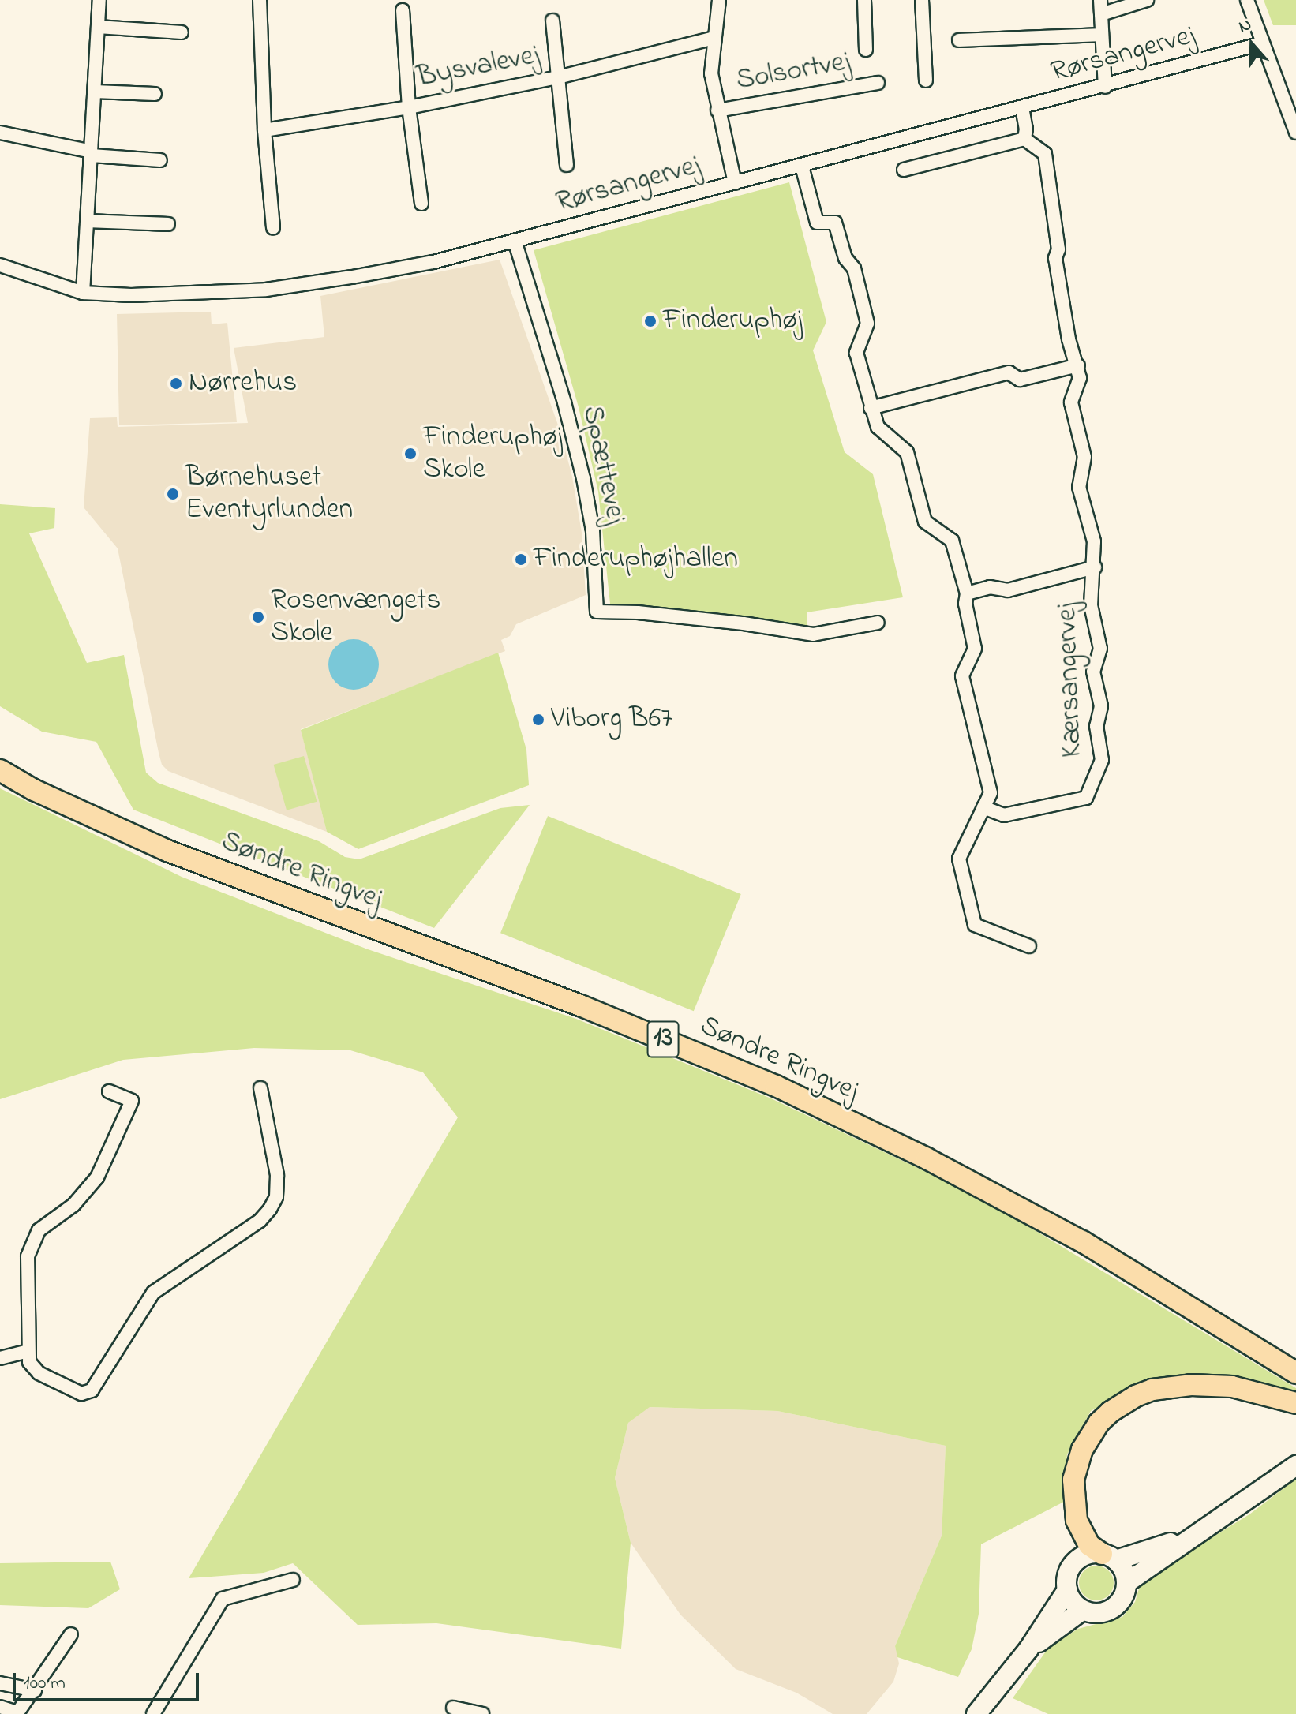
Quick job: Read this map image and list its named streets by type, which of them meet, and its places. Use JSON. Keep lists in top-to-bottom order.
{
  "streets": {
    "main road": ["Søndre Ringvej", "13"],
    "street": [
      "Rørsangervej",
      "Bysvalevej",
      "Solsortvej",
      "Spættevej",
      "Kærsangervej"
    ]
  },
  "crossings": [
    ["Rørsangervej", "Solsortvej"],
    ["Rørsangervej", "Spættevej"],
    ["Bysvalevej", "Solsortvej"]
  ],
  "places": [
    "Finderuphøj",
    "Nørrehus",
    "Finderuphøj Skole",
    "Børnehuset Eventyrlunden",
    "Finderuphøjhallen",
    "Rosenvængets Skole",
    "Viborg B67"
  ],
  "scale_bar": "100 m",
  "north": "top"
}
